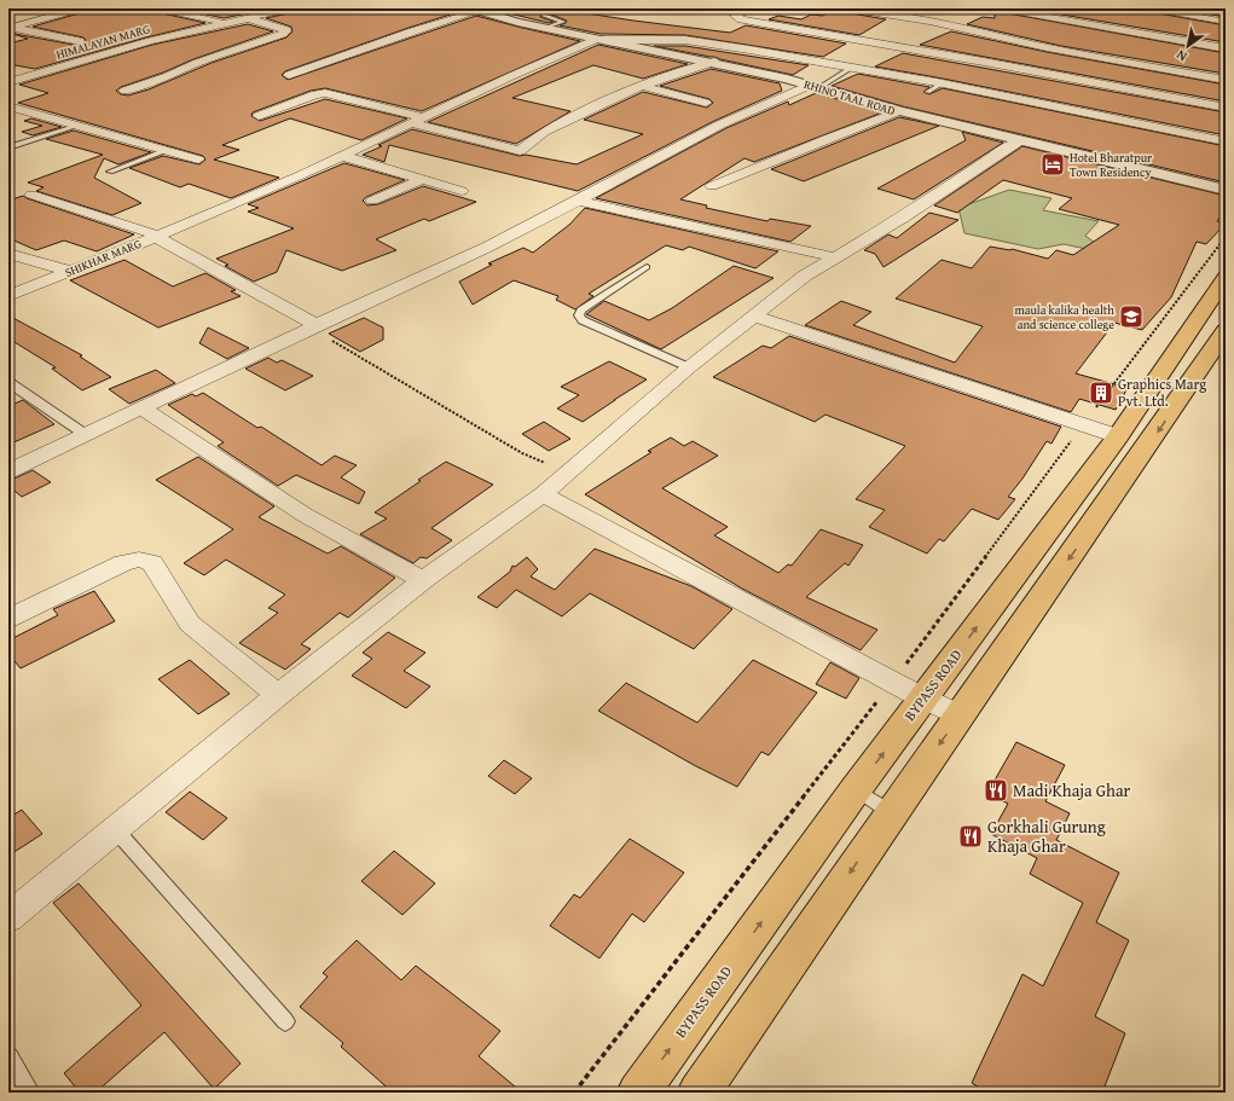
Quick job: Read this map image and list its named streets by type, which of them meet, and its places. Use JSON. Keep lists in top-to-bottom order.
{
  "streets": {
    "highway": ["BYPASS ROAD"],
    "street": ["HIMALAYAN MARG", "RHINO TAAL ROAD", "SHIKHAR MARG"]
  },
  "places": {
    "hotel": ["Hotel Bharatpur Town Residency"],
    "school or university": ["maula kalika health and science college"],
    "building": ["Graphics Marg Pvt. Ltd."],
    "restaurant": ["Madi Khaja Ghar", "Gorkhali Gurung Khaja Ghar"]
  },
  "north": "bottom left"
}
